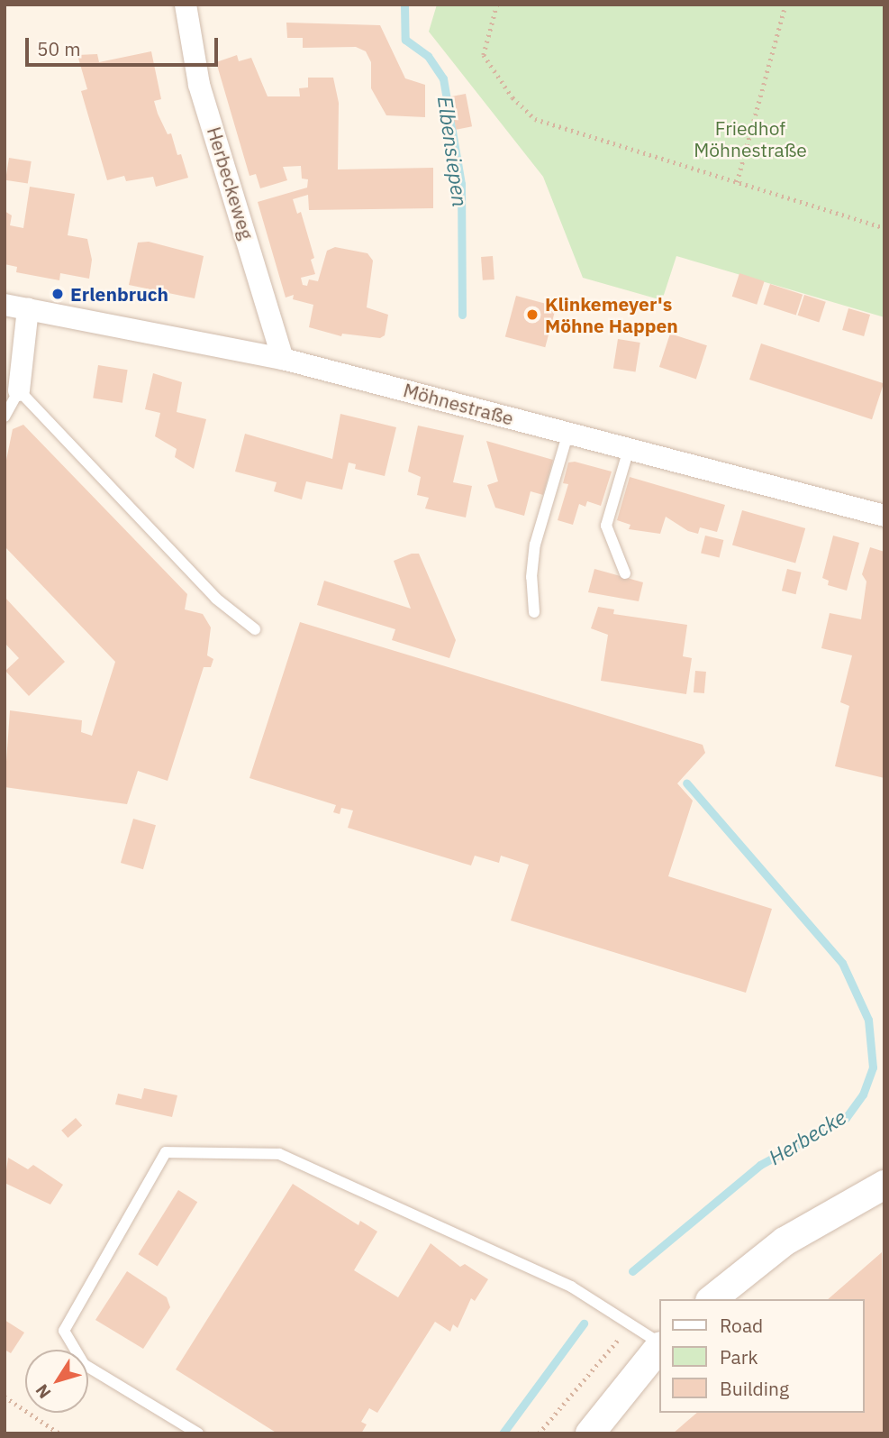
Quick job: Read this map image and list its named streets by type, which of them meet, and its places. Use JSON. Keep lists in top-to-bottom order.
{
  "streets": {
    "street": ["Herbeckeweg", "Möhnestraße"]
  },
  "crossings": [
    ["Herbeckeweg", "Möhnestraße"]
  ],
  "water": ["Elbensiepen", "Herbecke"],
  "parks": ["Friedhof Möhnestraße"],
  "places": ["Erlenbruch", "Klinkemeyer's Möhne Happen"],
  "legend": ["Road", "Park", "Building"],
  "scale_bar": "50 m",
  "north": "bottom left"
}
